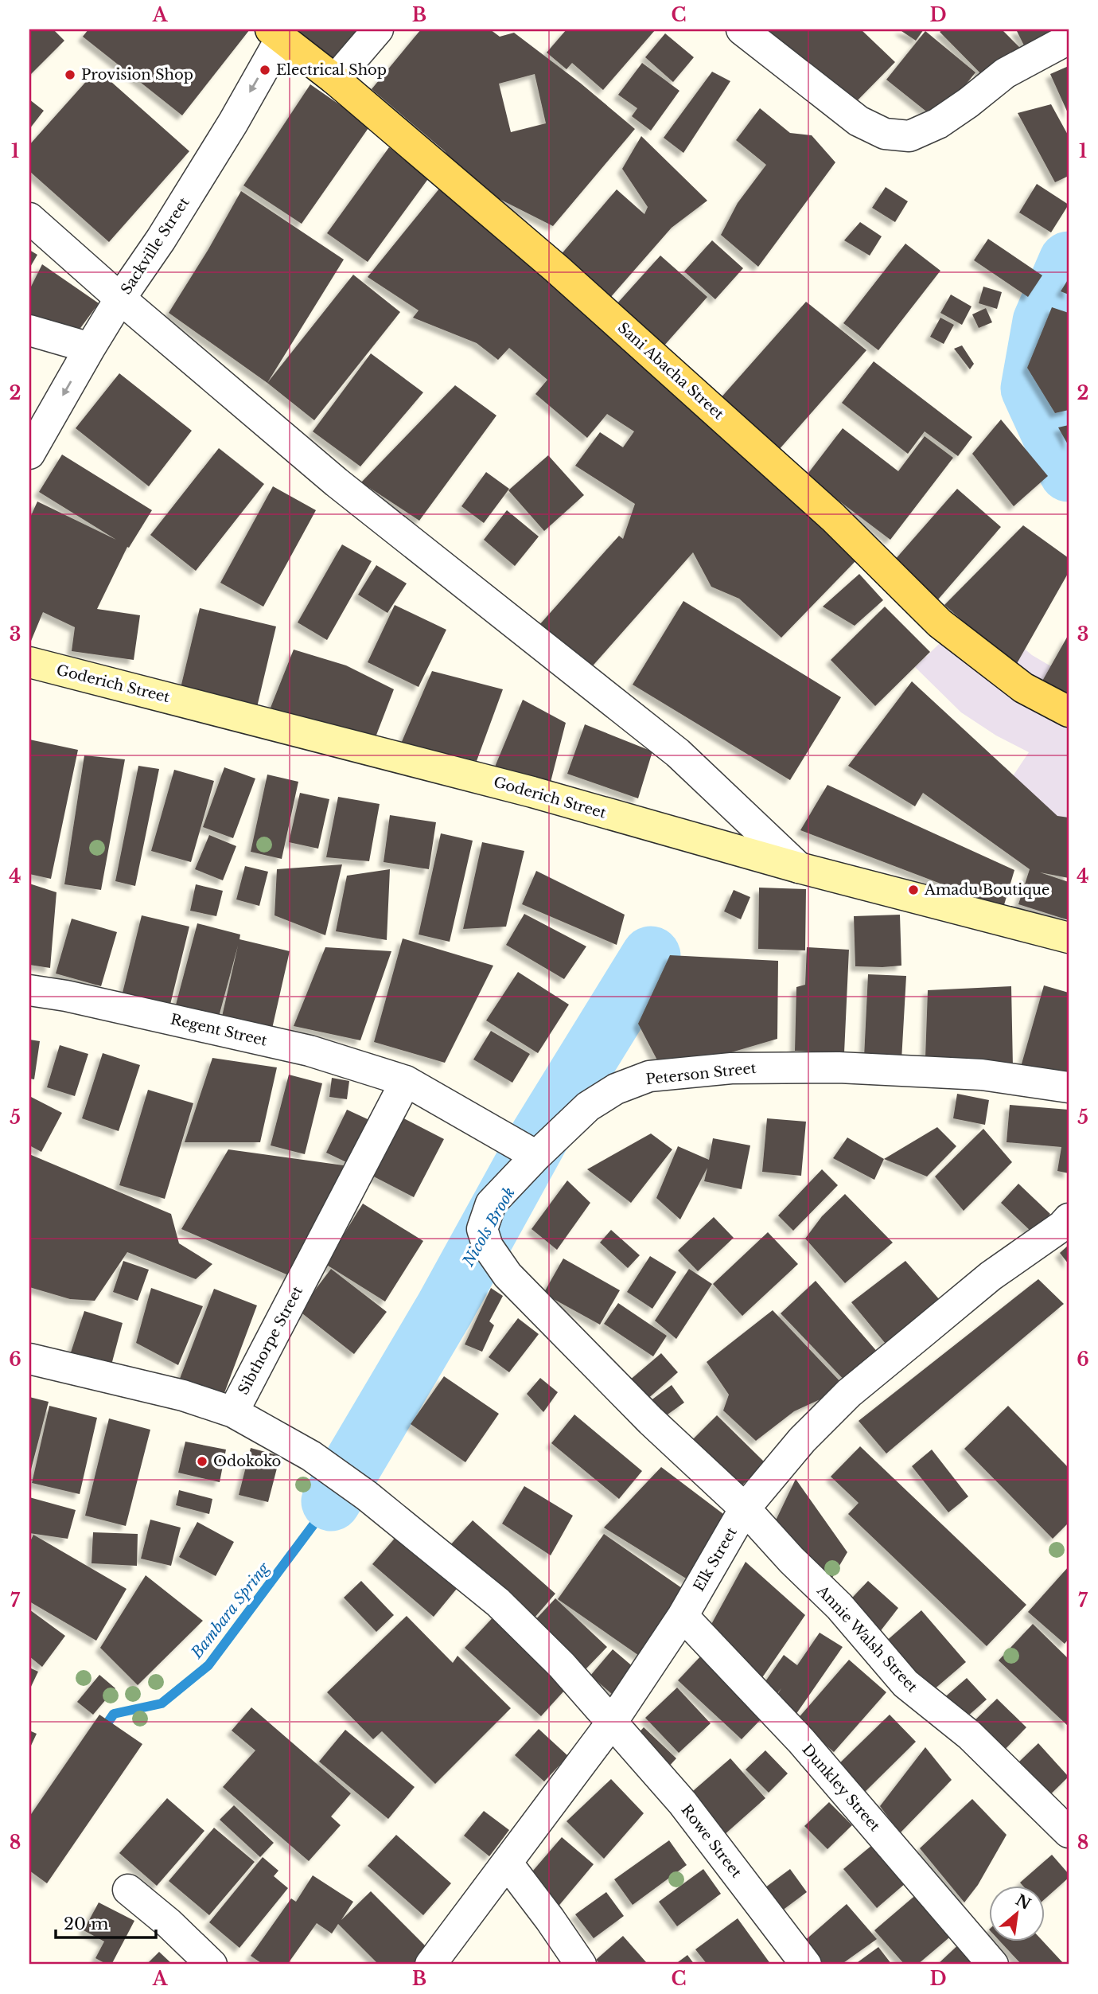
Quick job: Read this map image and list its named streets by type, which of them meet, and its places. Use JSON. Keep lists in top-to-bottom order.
{
  "streets": {
    "main road": ["Sani Abacha Street", "Goderich Street"],
    "street": [
      "Sackville Street",
      "Regent Street",
      "Peterson Street",
      "Sibthorpe Street",
      "Elk Street",
      "Annie Walsh Street",
      "Dunkley Street",
      "Rowe Street"
    ]
  },
  "crossings": [
    ["Sackville Street", "Sani Abacha Street"],
    ["Regent Street", "Peterson Street"],
    ["Regent Street", "Sibthorpe Street"],
    ["Peterson Street", "Elk Street"],
    ["Peterson Street", "Annie Walsh Street"],
    ["Sibthorpe Street", "Rowe Street"],
    ["Elk Street", "Annie Walsh Street"],
    ["Elk Street", "Dunkley Street"],
    ["Elk Street", "Rowe Street"]
  ],
  "one_way": ["Sackville Street"],
  "water": ["Nicols Brook", "Bambara Spring"],
  "places": [
    "Electrical Shop",
    "Provision Shop",
    "Amadu Boutique",
    "Odokoko"
  ],
  "scale_bar": "20 m",
  "north": "top right",
  "grid": {
    "columns": [
      "A",
      "B",
      "C",
      "D"
    ],
    "rows": [
      "1",
      "2",
      "3",
      "4",
      "5",
      "6",
      "7",
      "8"
    ]
  }
}
